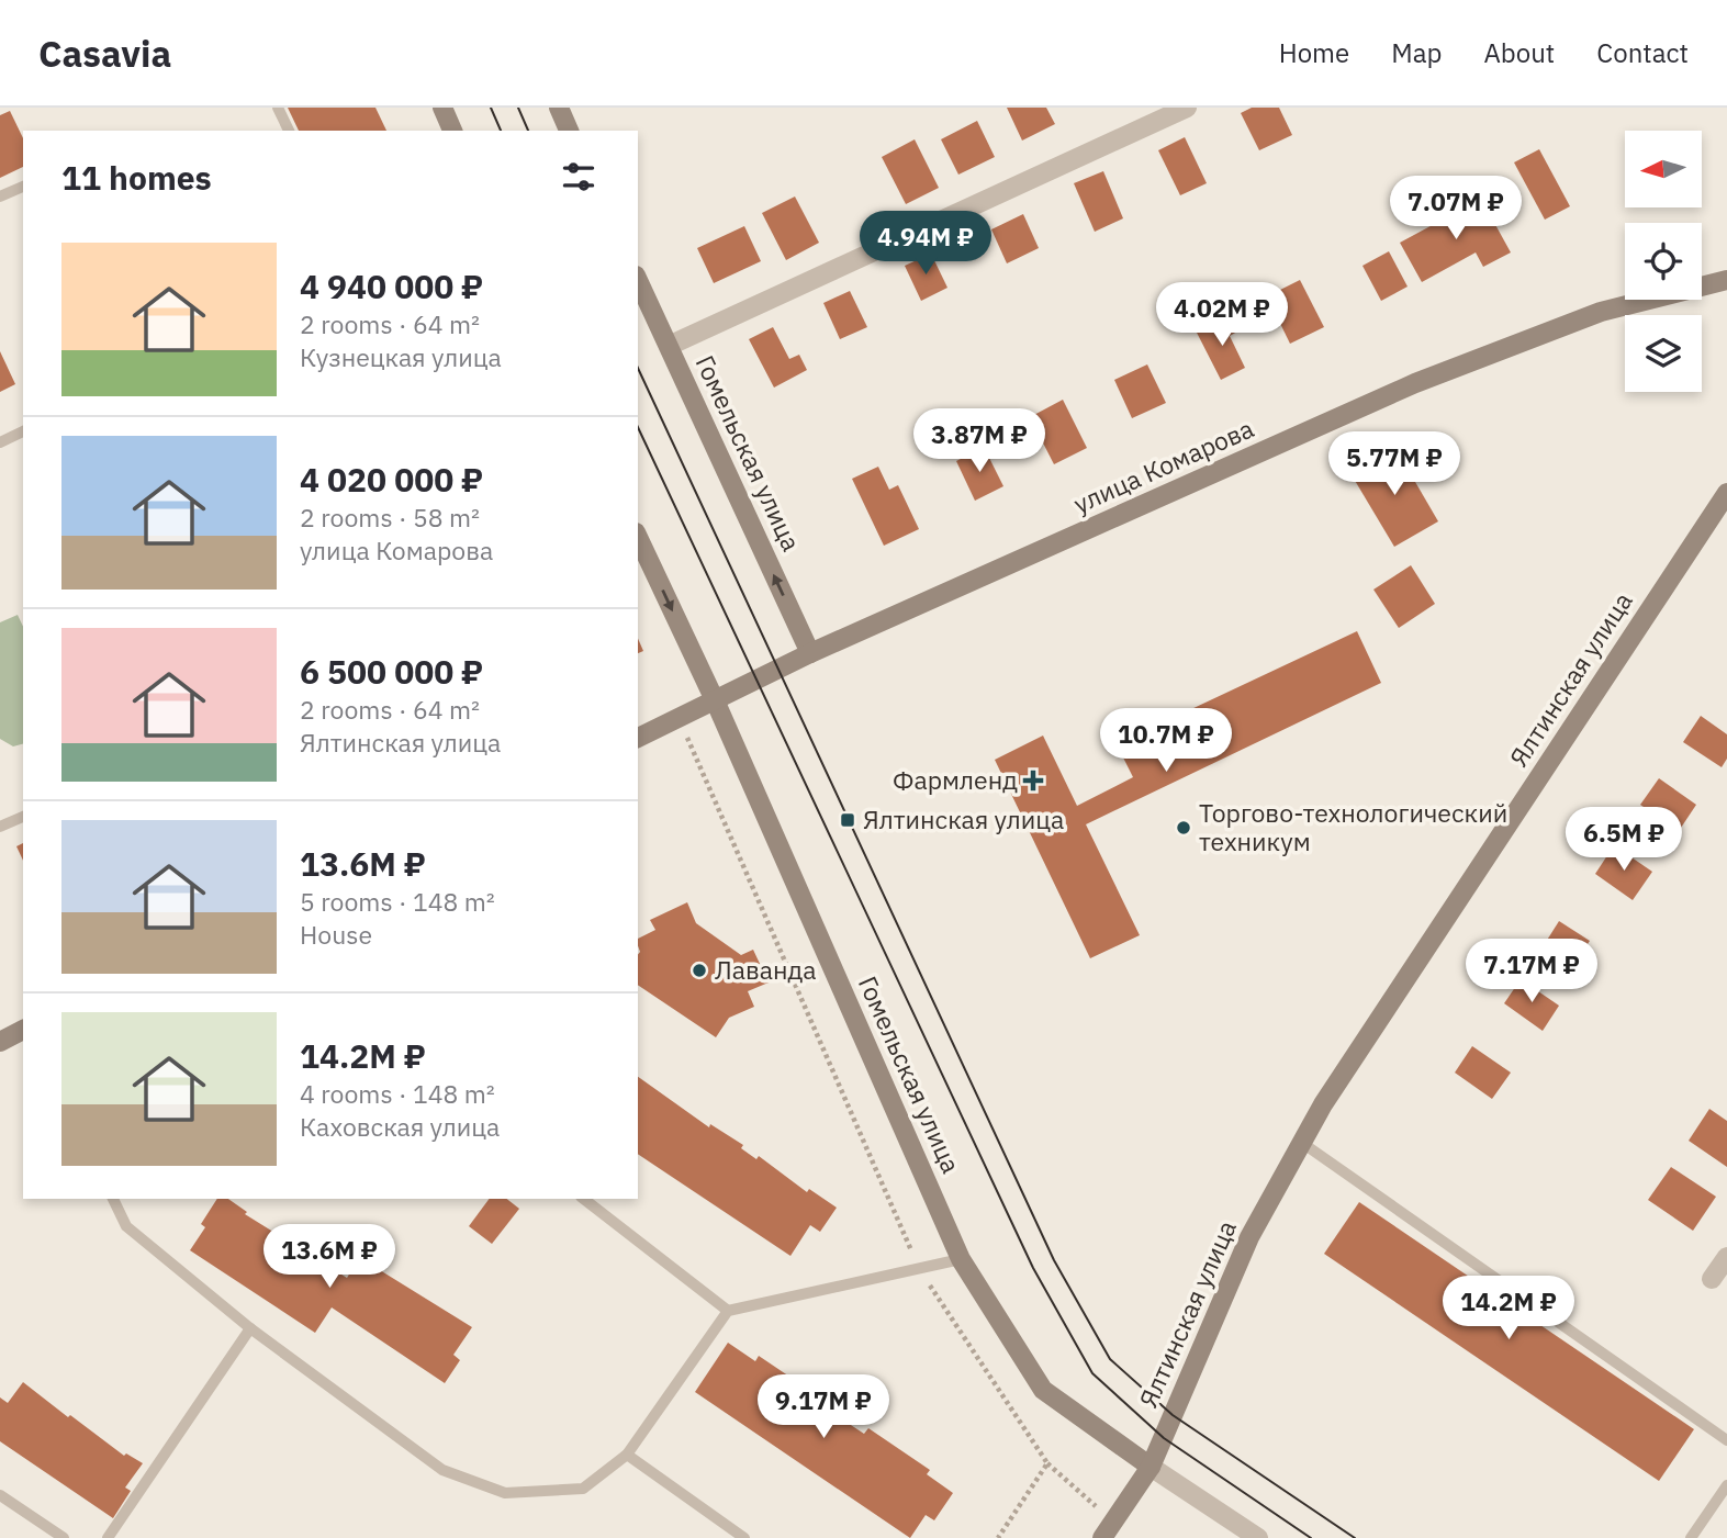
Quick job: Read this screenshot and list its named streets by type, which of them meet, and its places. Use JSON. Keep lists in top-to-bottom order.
{
  "streets": {
    "main road": ["Гомельская улица", "улица Комарова", "Ялтинская улица"]
  },
  "crossings": [
    ["Гомельская улица", "улица Комарова"],
    ["Гомельская улица", "Ялтинская улица"]
  ],
  "places": {
    "health": ["Фармленд"],
    "transit": ["Ялтинская улица"],
    "other": ["Торгово-технологический техникум", "Лаванда"]
  },
  "north": "left",
  "page": {
    "header": "Casavia",
    "nav": [
      "Home",
      "Map",
      "About",
      "Contact"
    ],
    "heading": "11 homes",
    "price": [
      "7.07M ₽",
      "4.94M ₽",
      "4.02M ₽",
      "3.87M ₽",
      "5.77M ₽",
      "10.7M ₽",
      "6.5M ₽",
      "7.17M ₽",
      "13.6M ₽",
      "14.2M ₽",
      "9.17M ₽"
    ],
    "list": [
      {
        "name": "4 940 000 ₽",
        "note": "2 rooms · 64 m² · Кузнецкая улица"
      },
      {
        "name": "4 020 000 ₽",
        "note": "2 rooms · 58 m² · улица Комарова"
      },
      {
        "name": "6 500 000 ₽",
        "note": "2 rooms · 64 m² · Ялтинская улица"
      },
      {
        "name": "13.6M ₽",
        "note": "5 rooms · 148 m² · House"
      },
      {
        "name": "14.2M ₽",
        "note": "4 rooms · 148 m² · Каховская улица"
      }
    ]
  }
}
